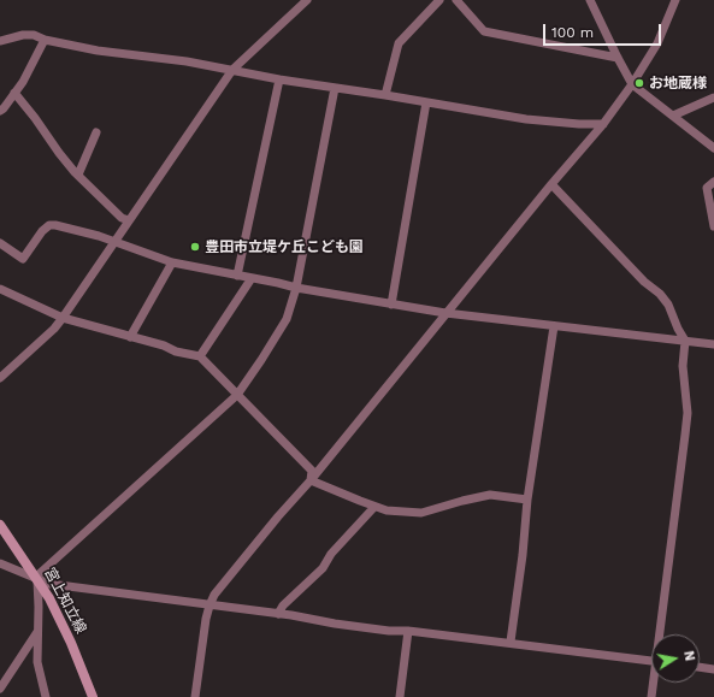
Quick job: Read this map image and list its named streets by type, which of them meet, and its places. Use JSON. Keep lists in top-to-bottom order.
{
  "streets": {
    "main road": ["宮上知立線"]
  },
  "places": ["お地蔵様", "豊田市立堤ケ丘こども園"],
  "scale_bar": "100 m",
  "north": "right"
}
